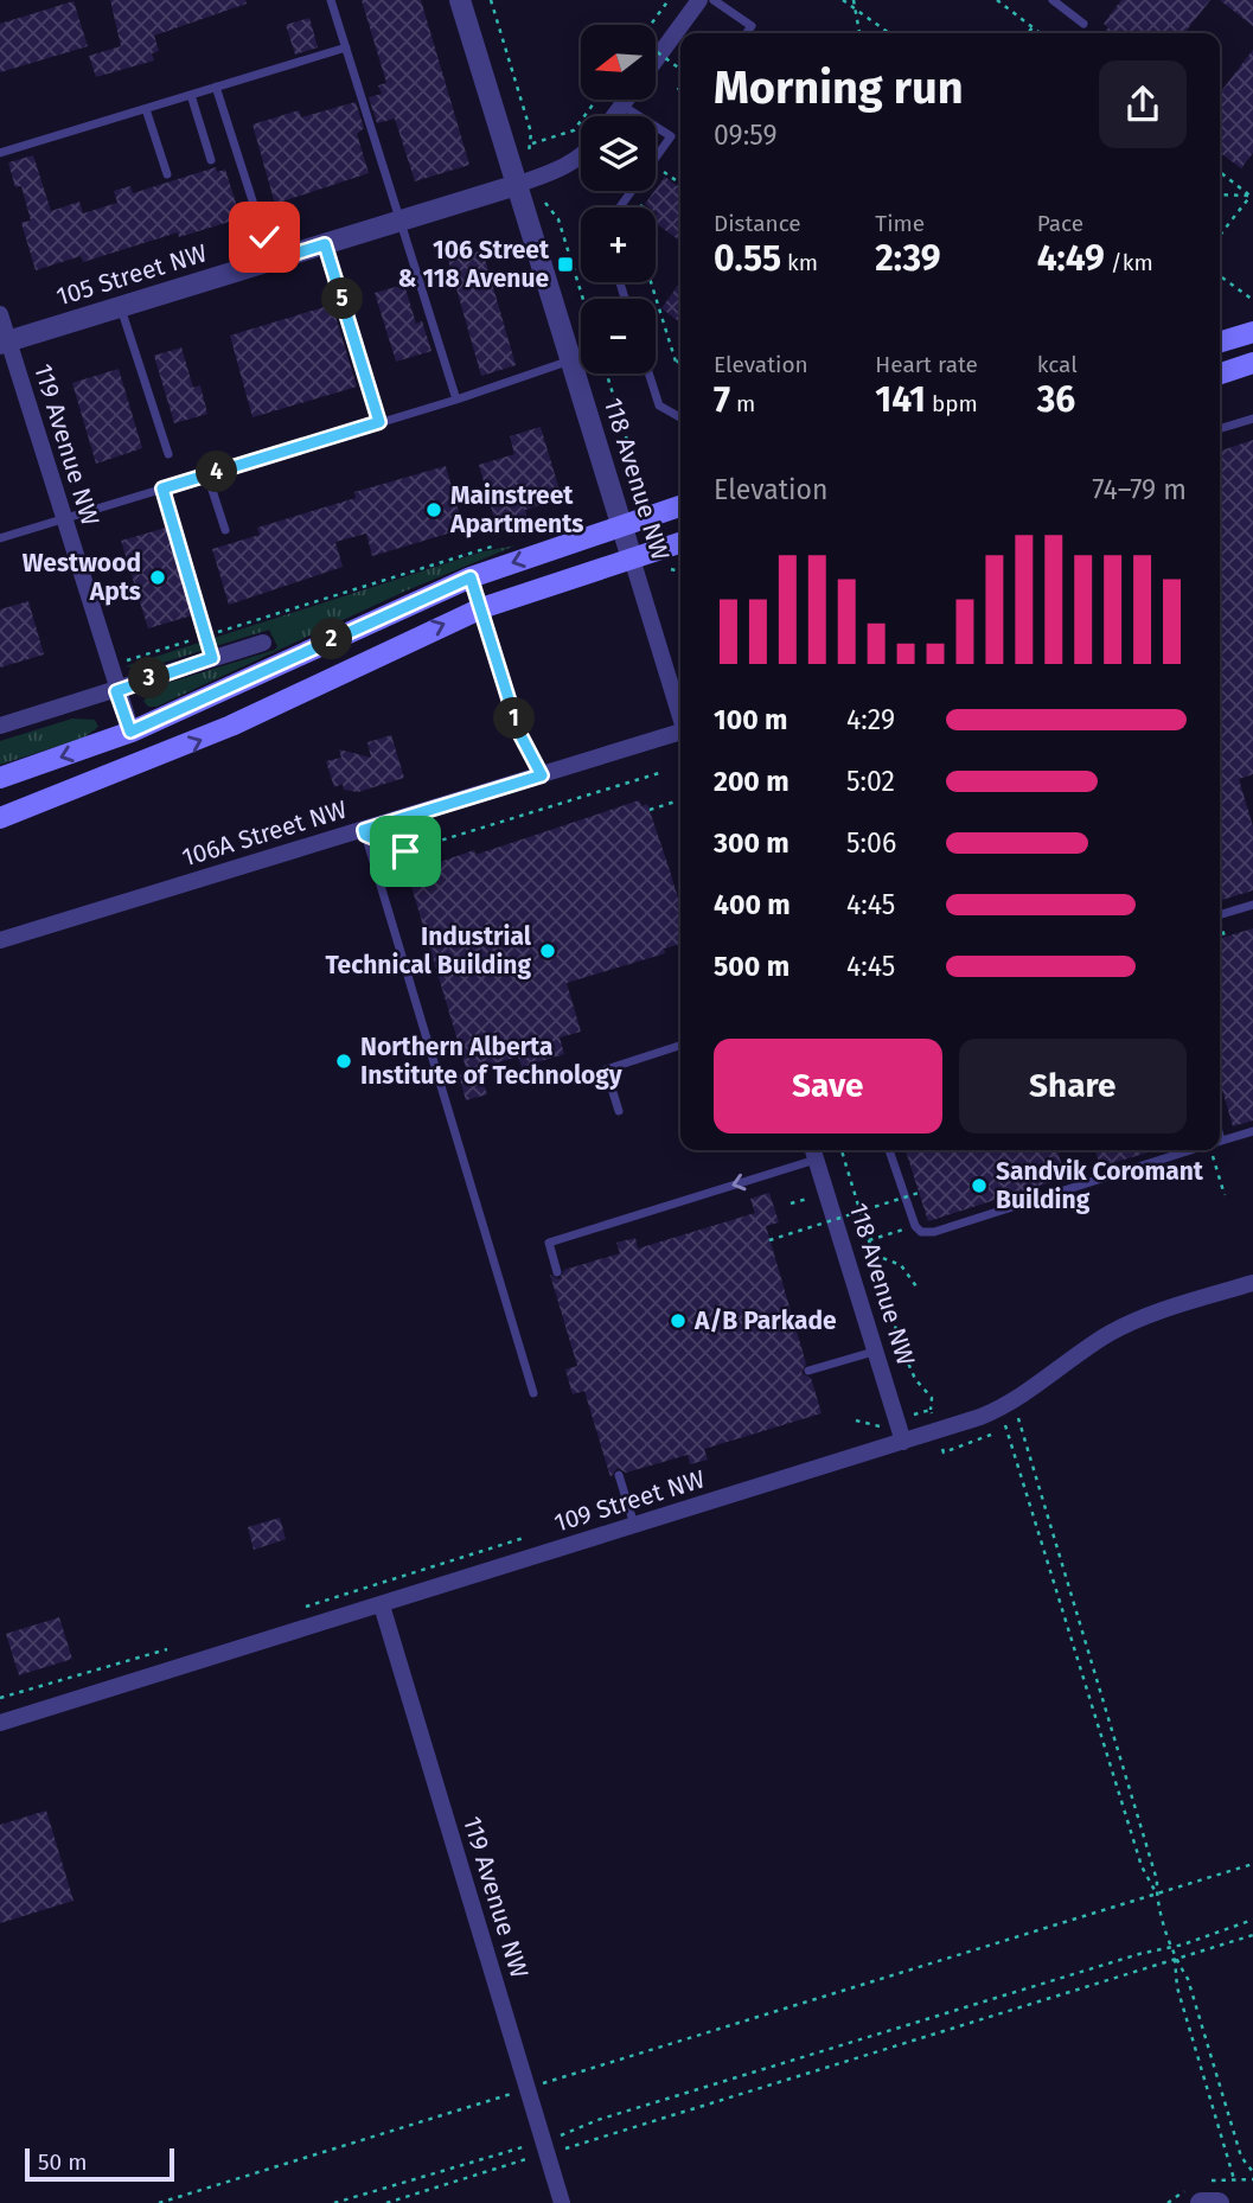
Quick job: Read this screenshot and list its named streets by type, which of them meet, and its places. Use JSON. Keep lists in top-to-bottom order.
{
  "streets": {
    "street": [
      "105 Street NW",
      "119 Avenue NW",
      "118 Avenue NW",
      "106A Street NW",
      "109 Street NW"
    ]
  },
  "crossings": [
    ["105 Street NW", "119 Avenue NW"],
    ["105 Street NW", "118 Avenue NW"],
    ["119 Avenue NW", "109 Street NW"],
    ["118 Avenue NW", "109 Street NW"]
  ],
  "places": {
    "transit": ["106 Street & 118 Avenue"],
    "other": [
      "Mainstreet Apartments",
      "Westwood Apts",
      "Industrial Technical Building",
      "Northern Alberta Institute of Technology",
      "Sandvik Coromant Building",
      "A/B Parkade"
    ]
  },
  "scale_bar": "50 m",
  "north": "left",
  "page": {
    "map_buttons": ["+", "−"],
    "heading": ["Morning run", "09:59"],
    "stats": [
      ["Distance", "0.55 km"],
      ["Time", "2:39"],
      ["Pace", "4:49 /km"],
      ["Elevation", "7 m"],
      ["Heart rate", "141 bpm"],
      ["kcal", "36"]
    ],
    "pins": [
      "5",
      "4",
      "2",
      "3",
      "1"
    ],
    "chart": ["Elevation", "74–79 m"],
    "list": [
      {
        "name": "100 m",
        "note": "4:29"
      },
      {
        "name": "200 m",
        "note": "5:02"
      },
      {
        "name": "300 m",
        "note": "5:06"
      },
      {
        "name": "400 m",
        "note": "4:45"
      },
      {
        "name": "500 m",
        "note": "4:45"
      }
    ],
    "buttons": ["Save", "Share"],
    "scale": "50 m"
  }
}
